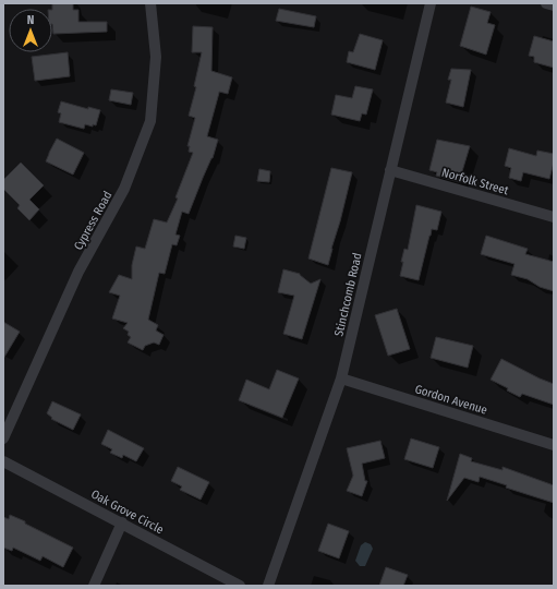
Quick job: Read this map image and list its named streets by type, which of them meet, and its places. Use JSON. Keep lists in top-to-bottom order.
{
  "streets": {
    "street": [
      "Norfolk Street",
      "Cypress Road",
      "Stinchcomb Road",
      "Gordon Avenue",
      "Oak Grove Circle"
    ]
  },
  "crossings": [
    ["Norfolk Street", "Stinchcomb Road"],
    ["Stinchcomb Road", "Gordon Avenue"]
  ],
  "north": "top"
}
